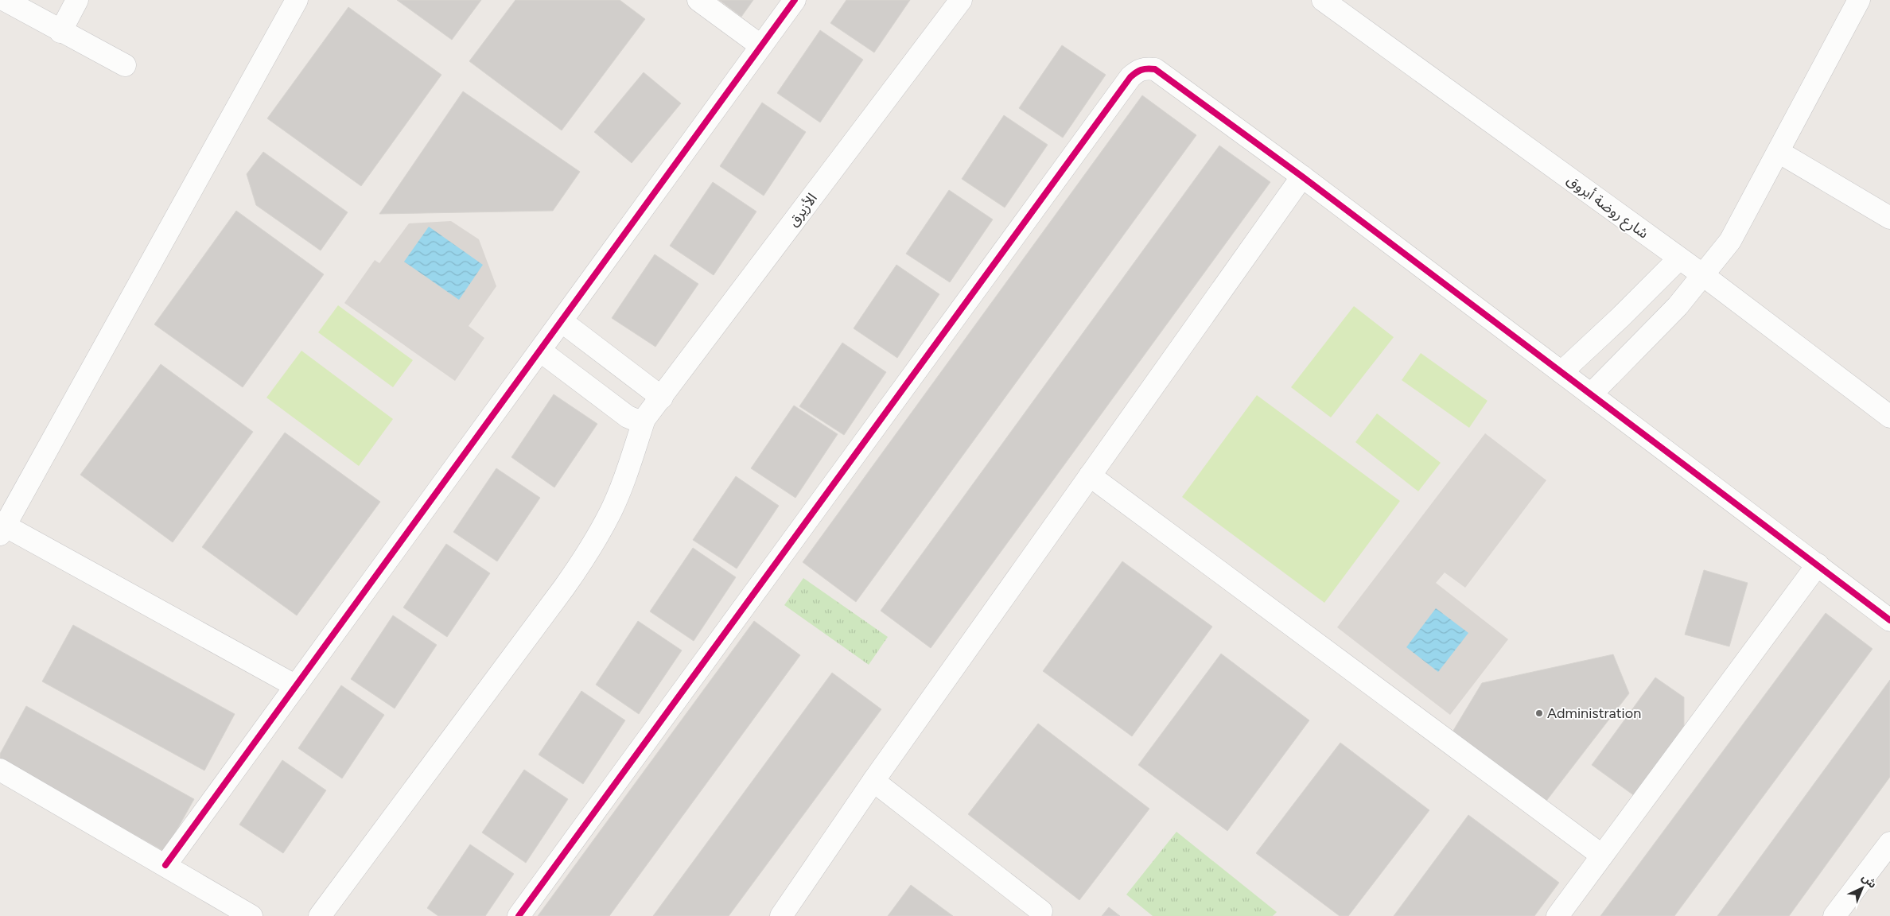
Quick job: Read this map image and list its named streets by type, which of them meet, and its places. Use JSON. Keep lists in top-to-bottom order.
{
  "streets": {
    "street": ["شارع روضة أبروق", "الأزيرق"]
  },
  "places": ["Administration"],
  "north": "top right"
}
